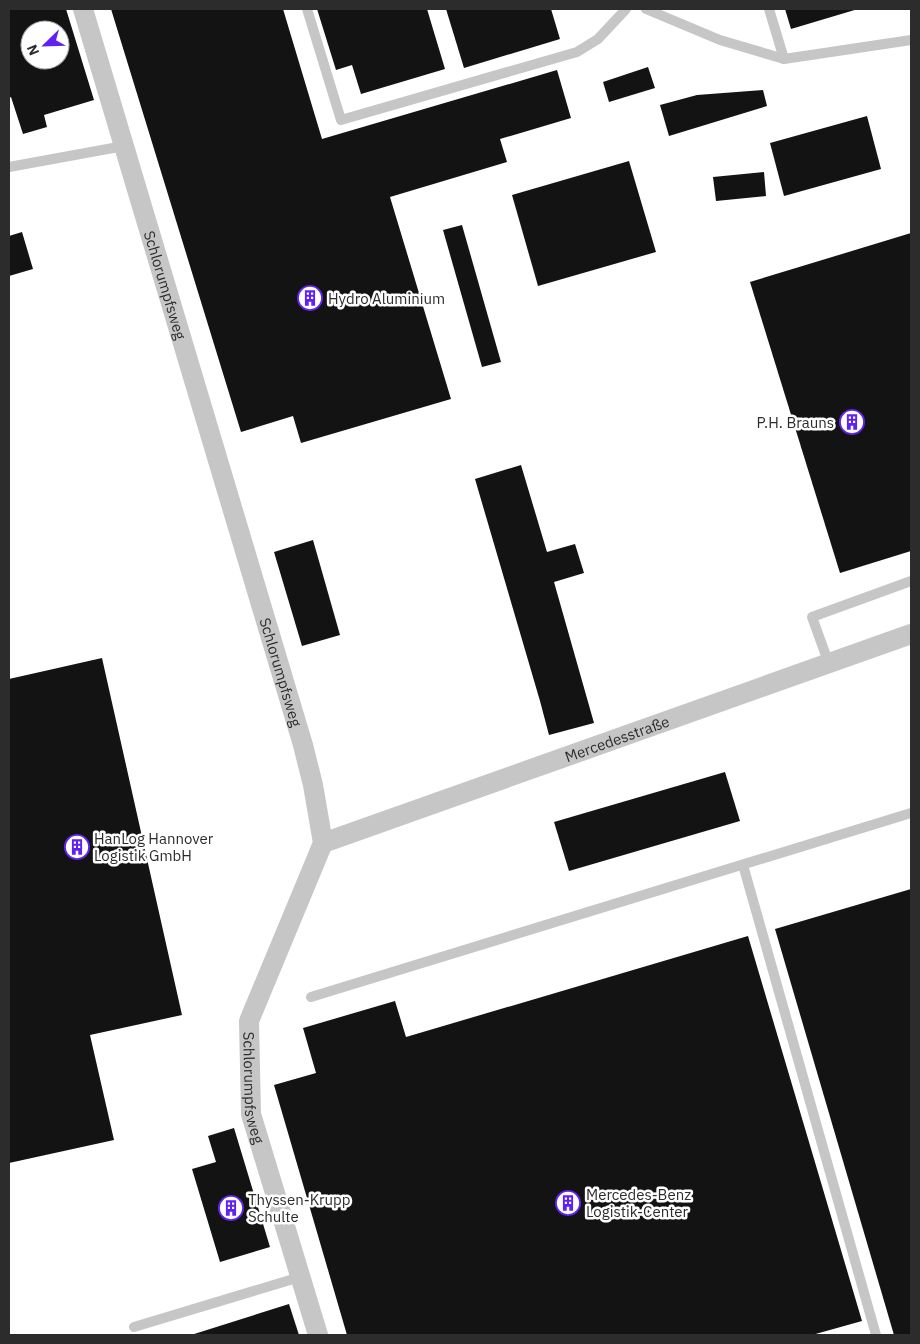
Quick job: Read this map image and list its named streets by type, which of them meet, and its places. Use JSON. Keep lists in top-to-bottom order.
{
  "streets": {
    "street": ["Schlorumpfsweg", "Mercedesstraße"]
  },
  "crossings": [
    ["Schlorumpfsweg", "Mercedesstraße"]
  ],
  "places": {
    "building": [
      "Hydro Aluminium",
      "P.H. Brauns",
      "HanLog Hannover Logistik GmbH",
      "Mercedes-Benz Logistik-Center",
      "Thyssen-Krupp Schulte"
    ]
  },
  "north": "bottom left"
}
